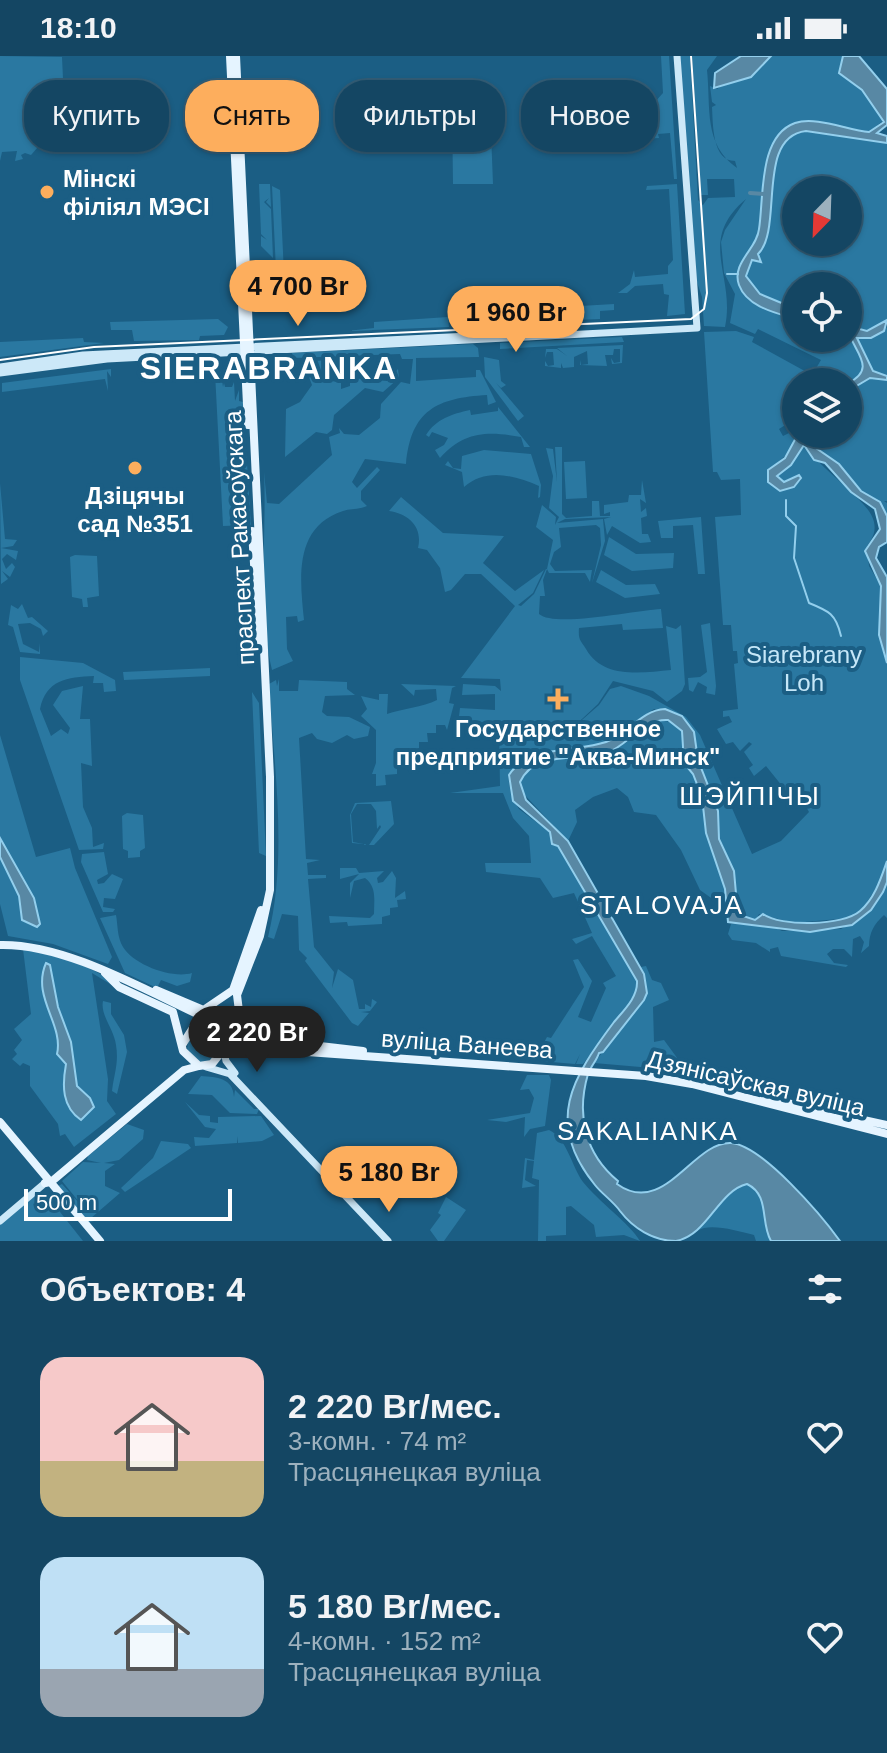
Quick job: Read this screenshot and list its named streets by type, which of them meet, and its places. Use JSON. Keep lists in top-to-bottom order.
{
  "streets": {
    "main road": ["праспект Ракасоўскага", "вуліца Ванеева", "Дзянісаўская вуліца"]
  },
  "crossings": [
    ["праспект Ракасоўскага", "вуліца Ванеева"],
    ["вуліца Ванеева", "Дзянісаўская вуліца"]
  ],
  "districts": [
    "SIERABRANKA",
    "ШЭЙПІЧЫ",
    "STALOVAJA",
    "SAKALIANKA"
  ],
  "parks": ["Siarebrany Loh"],
  "places": {
    "other": ["Мінскі філіял МЭСІ", "Дзіцячы сад №351"],
    "health": ["Государственное предприятие \"Аква-Минск\""]
  },
  "scale_bar": "500 m",
  "north": "bottom left",
  "page": {
    "status": "18:10",
    "chip": [
      "Купить",
      "Снять",
      "Фильтры",
      "Новое"
    ],
    "price": [
      "4 700 Br",
      "1 960 Br",
      "2 220 Br",
      "5 180 Br"
    ],
    "scale": "500 m",
    "heading": "Объектов: 4",
    "list": [
      {
        "name": "2 220 Br/мес.",
        "note": "3-комн. · 74 m² · Трасцянецкая вуліца"
      },
      {
        "name": "5 180 Br/мес.",
        "note": "4-комн. · 152 m² · Трасцянецкая вуліца"
      }
    ]
  }
}
